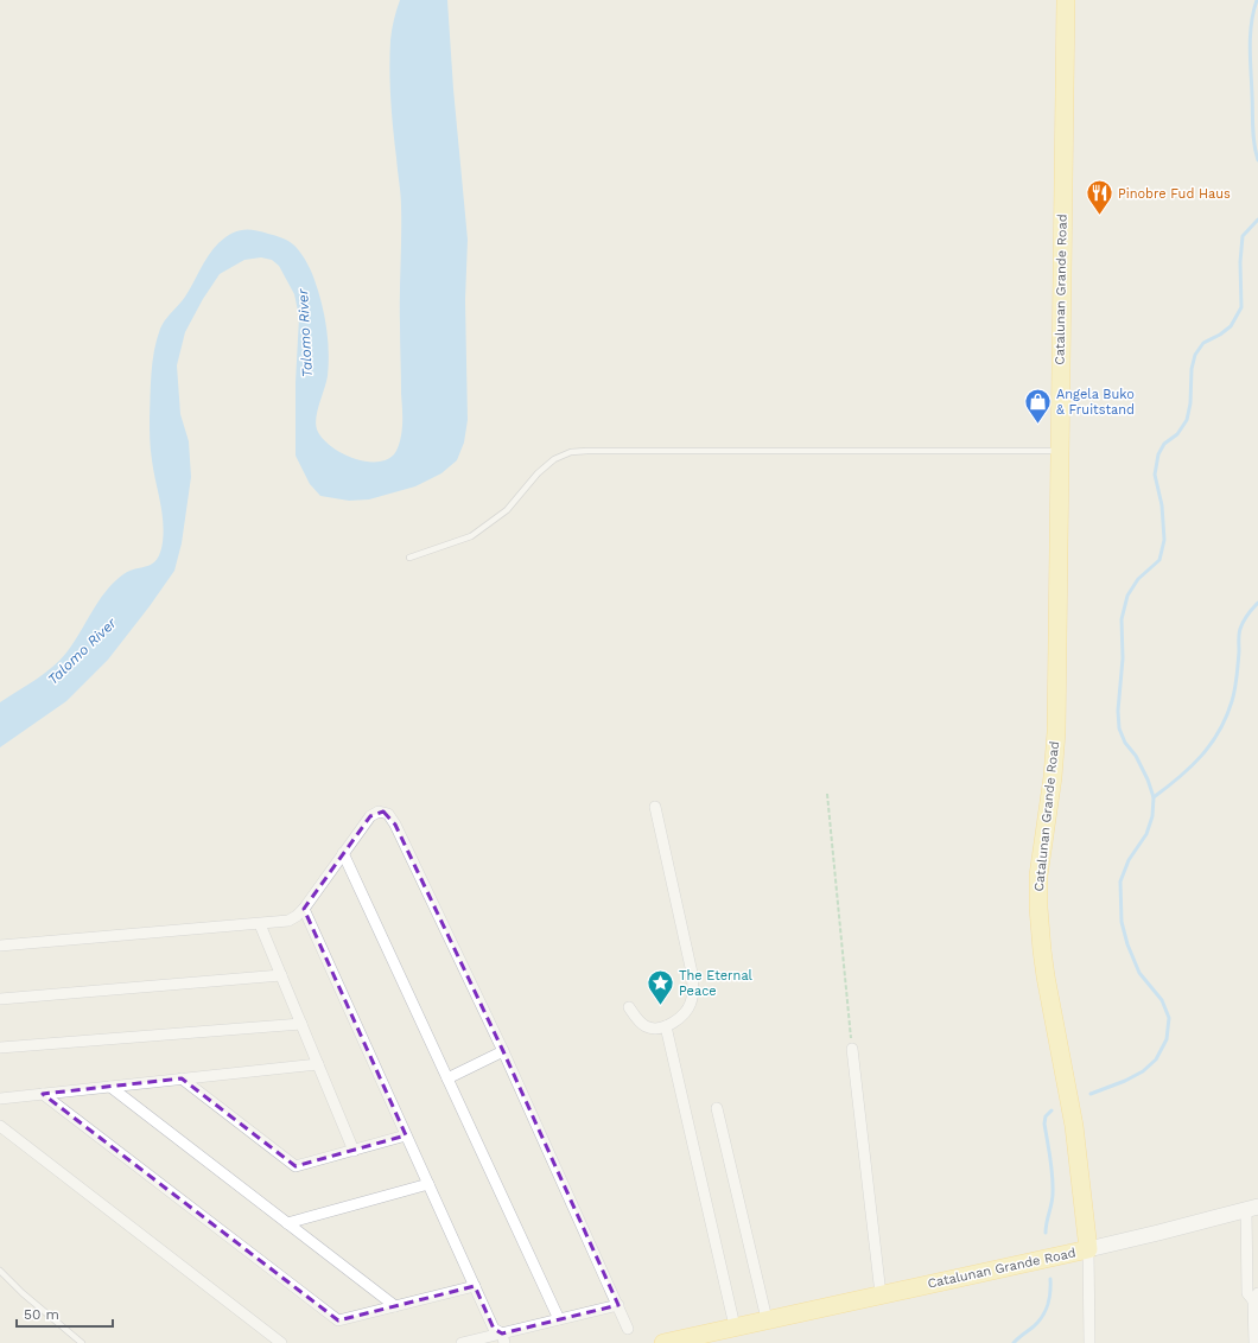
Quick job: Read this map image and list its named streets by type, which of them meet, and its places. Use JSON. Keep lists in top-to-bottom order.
{
  "streets": {
    "main road": ["Catalunan Grande Road"]
  },
  "water": ["Talomo River"],
  "places": {
    "restaurant": ["Pinobre Fud Haus"],
    "shop": ["Angela Buko & Fruitstand"],
    "place": ["The Eternal Peace"]
  },
  "scale_bar": "50 m"
}
